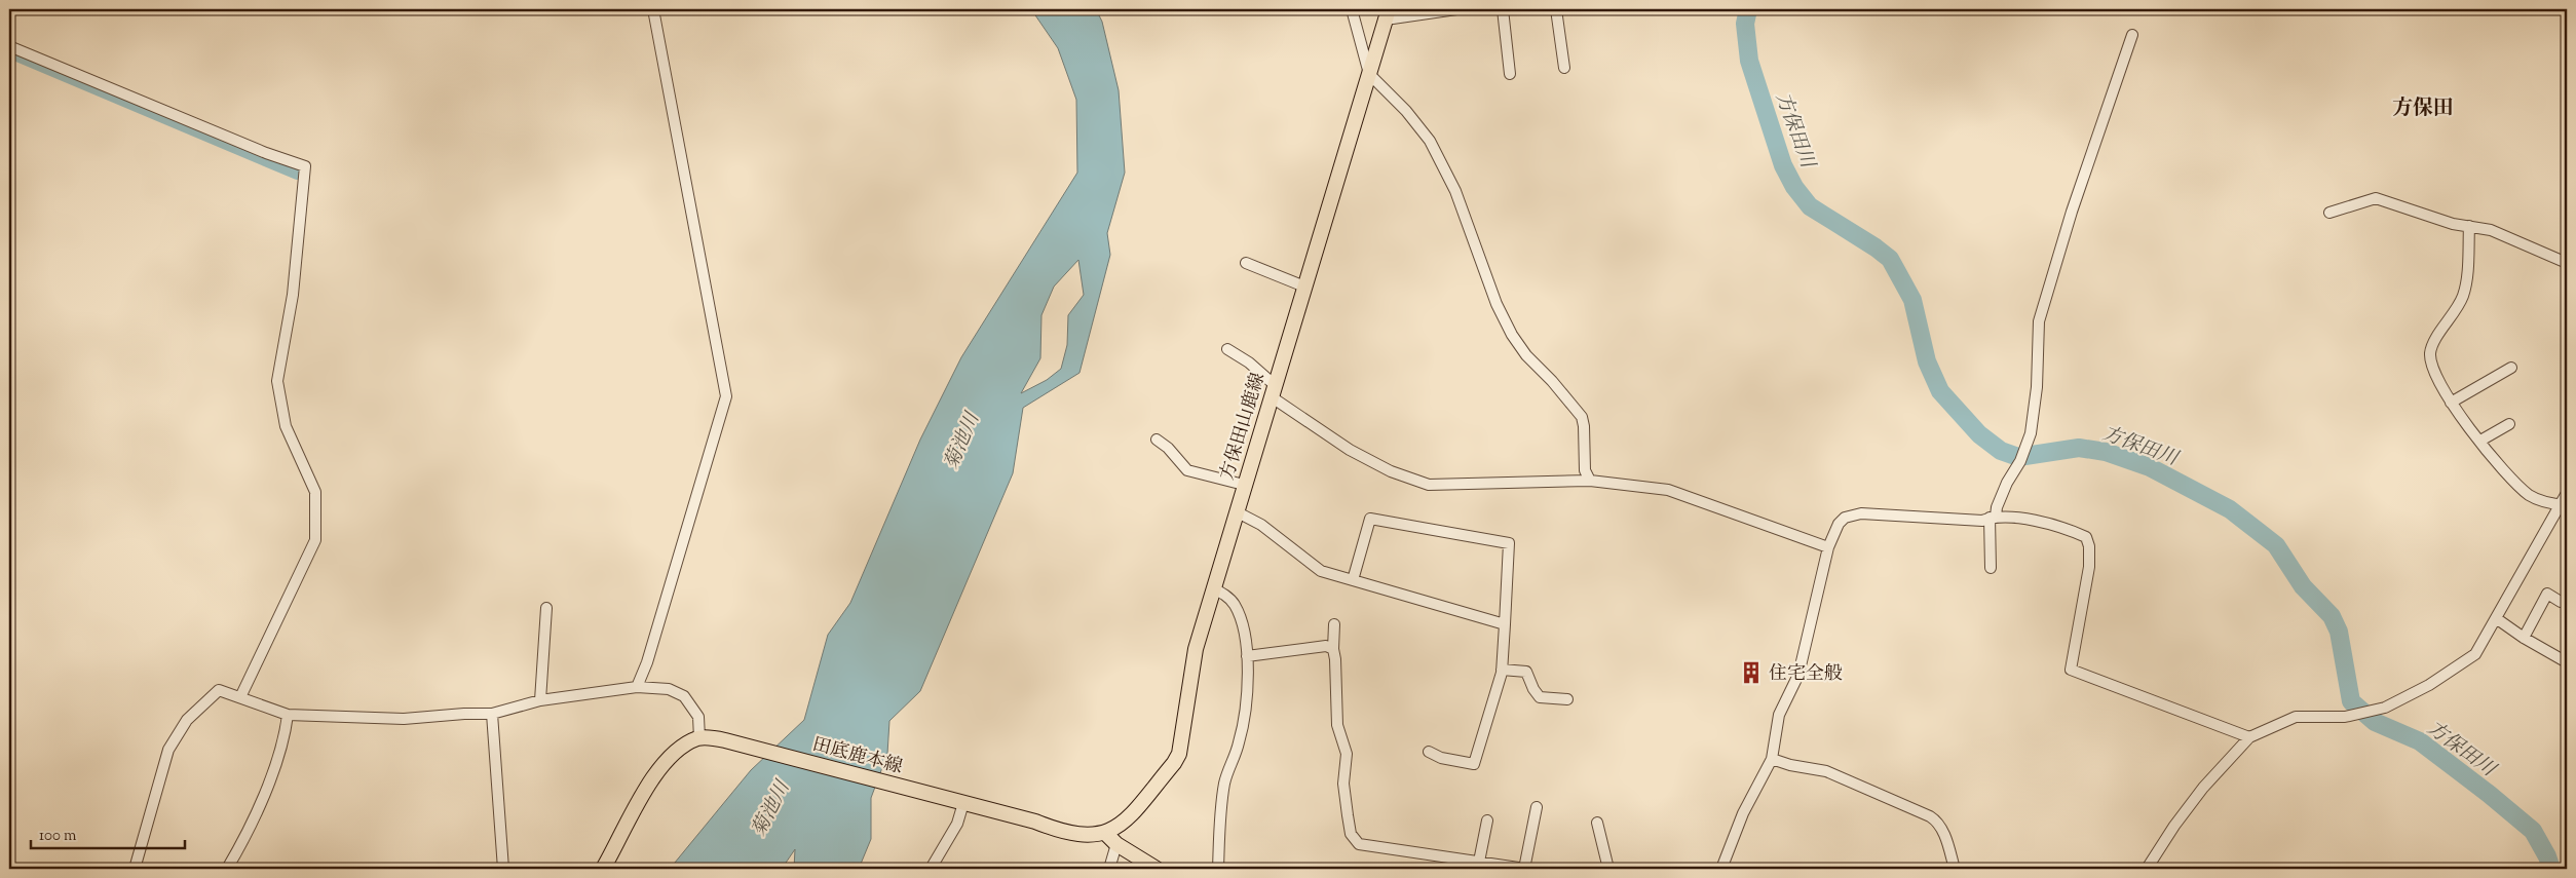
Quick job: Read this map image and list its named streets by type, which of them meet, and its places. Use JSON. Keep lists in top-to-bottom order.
{
  "streets": {
    "main road": ["方保田山鹿線", "田底鹿本線"]
  },
  "crossings": [
    ["方保田山鹿線", "田底鹿本線"]
  ],
  "districts": ["方保田"],
  "water": ["方保田川", "菊池川"],
  "places": {
    "building": ["住宅全般"]
  },
  "scale_bar": "100 m"
}
